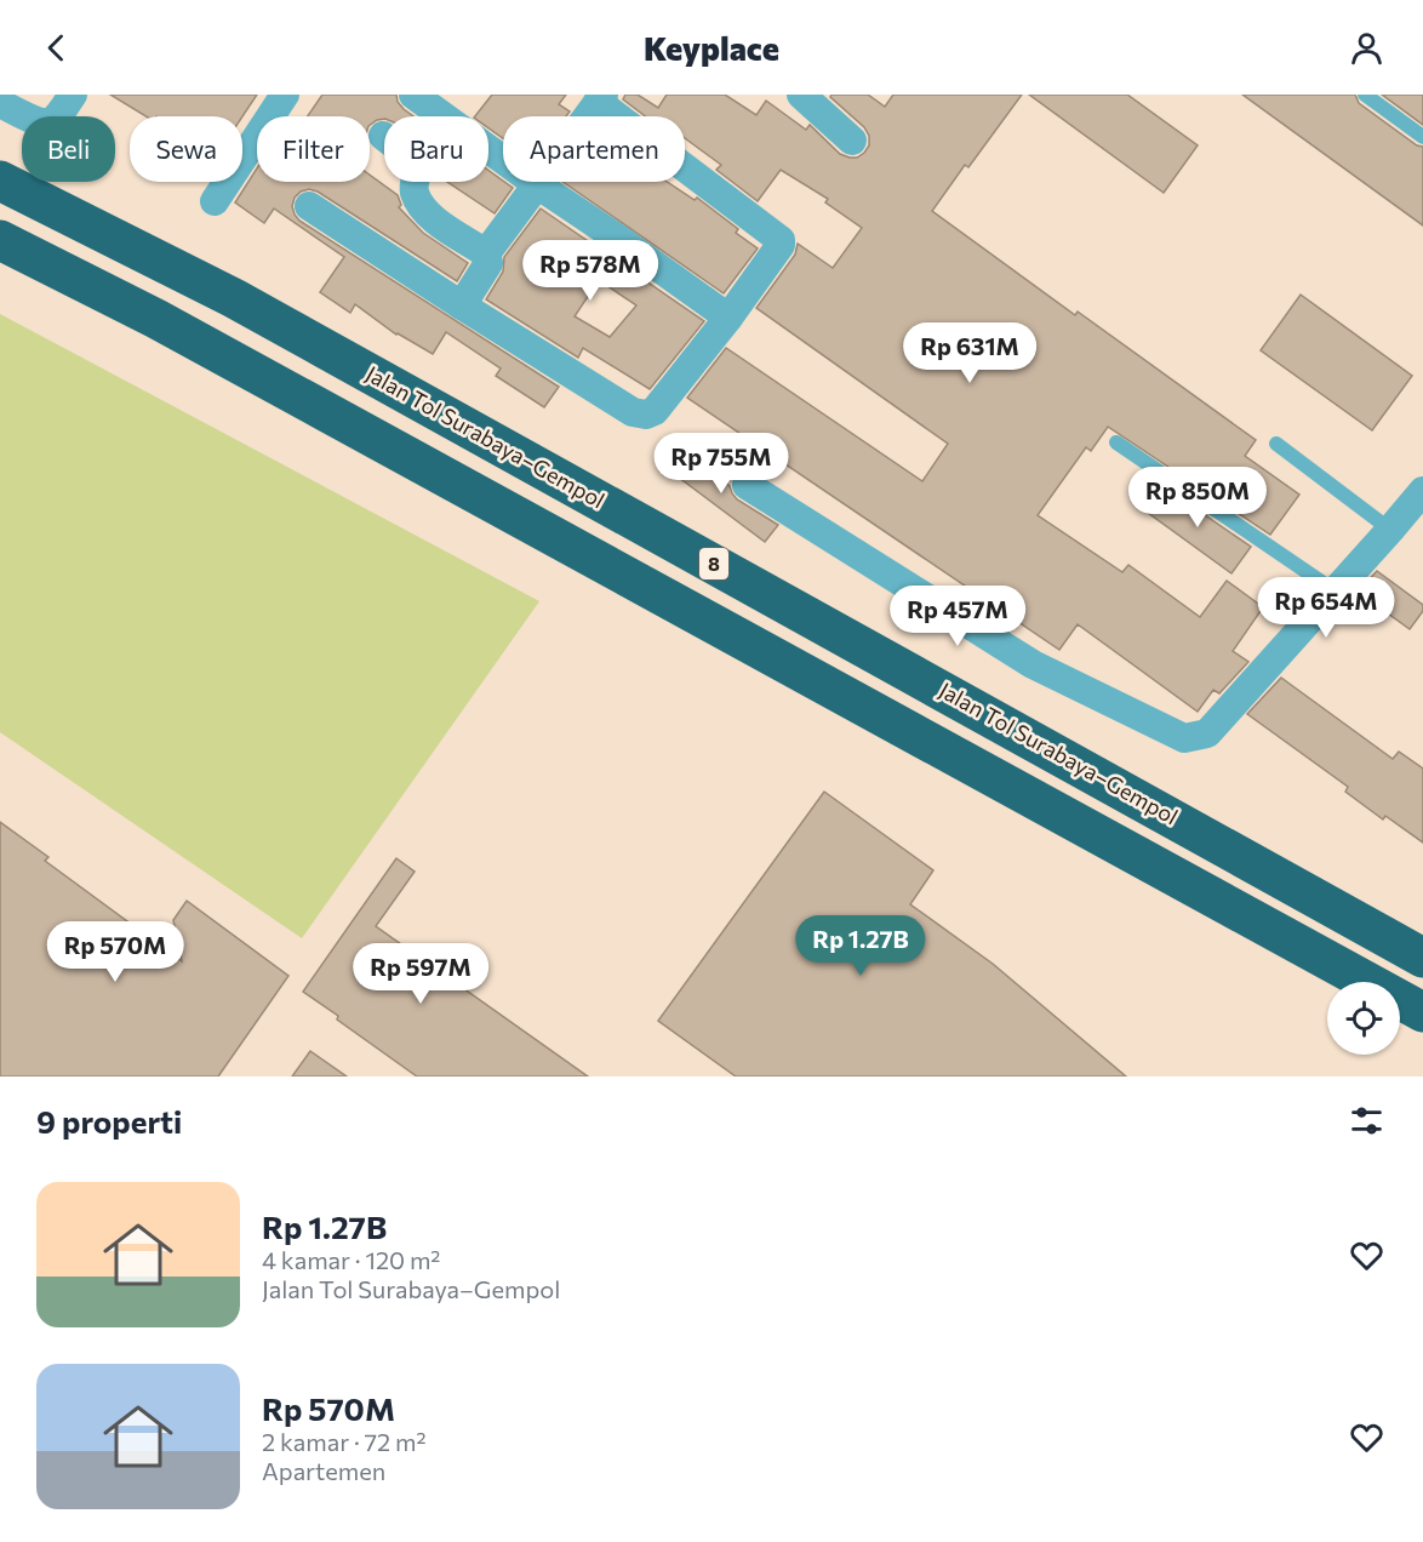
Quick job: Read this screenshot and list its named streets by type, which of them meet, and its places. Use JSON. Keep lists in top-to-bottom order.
{
  "streets": {
    "highway": ["Jalan Tol Surabaya–Gempol", "8"]
  },
  "page": {
    "header": "Keyplace",
    "chip": [
      "Beli",
      "Sewa",
      "Filter",
      "Baru",
      "Apartemen"
    ],
    "price": [
      "Rp 578M",
      "Rp 631M",
      "Rp 755M",
      "Rp 850M",
      "Rp 654M",
      "Rp 457M",
      "Rp 1.27B",
      "Rp 570M",
      "Rp 597M"
    ],
    "heading": "9 properti",
    "list": [
      {
        "name": "Rp 1.27B",
        "note": "4 kamar · 120 m² · Jalan Tol Surabaya–Gempol"
      },
      {
        "name": "Rp 570M",
        "note": "2 kamar · 72 m² · Apartemen"
      }
    ]
  }
}
